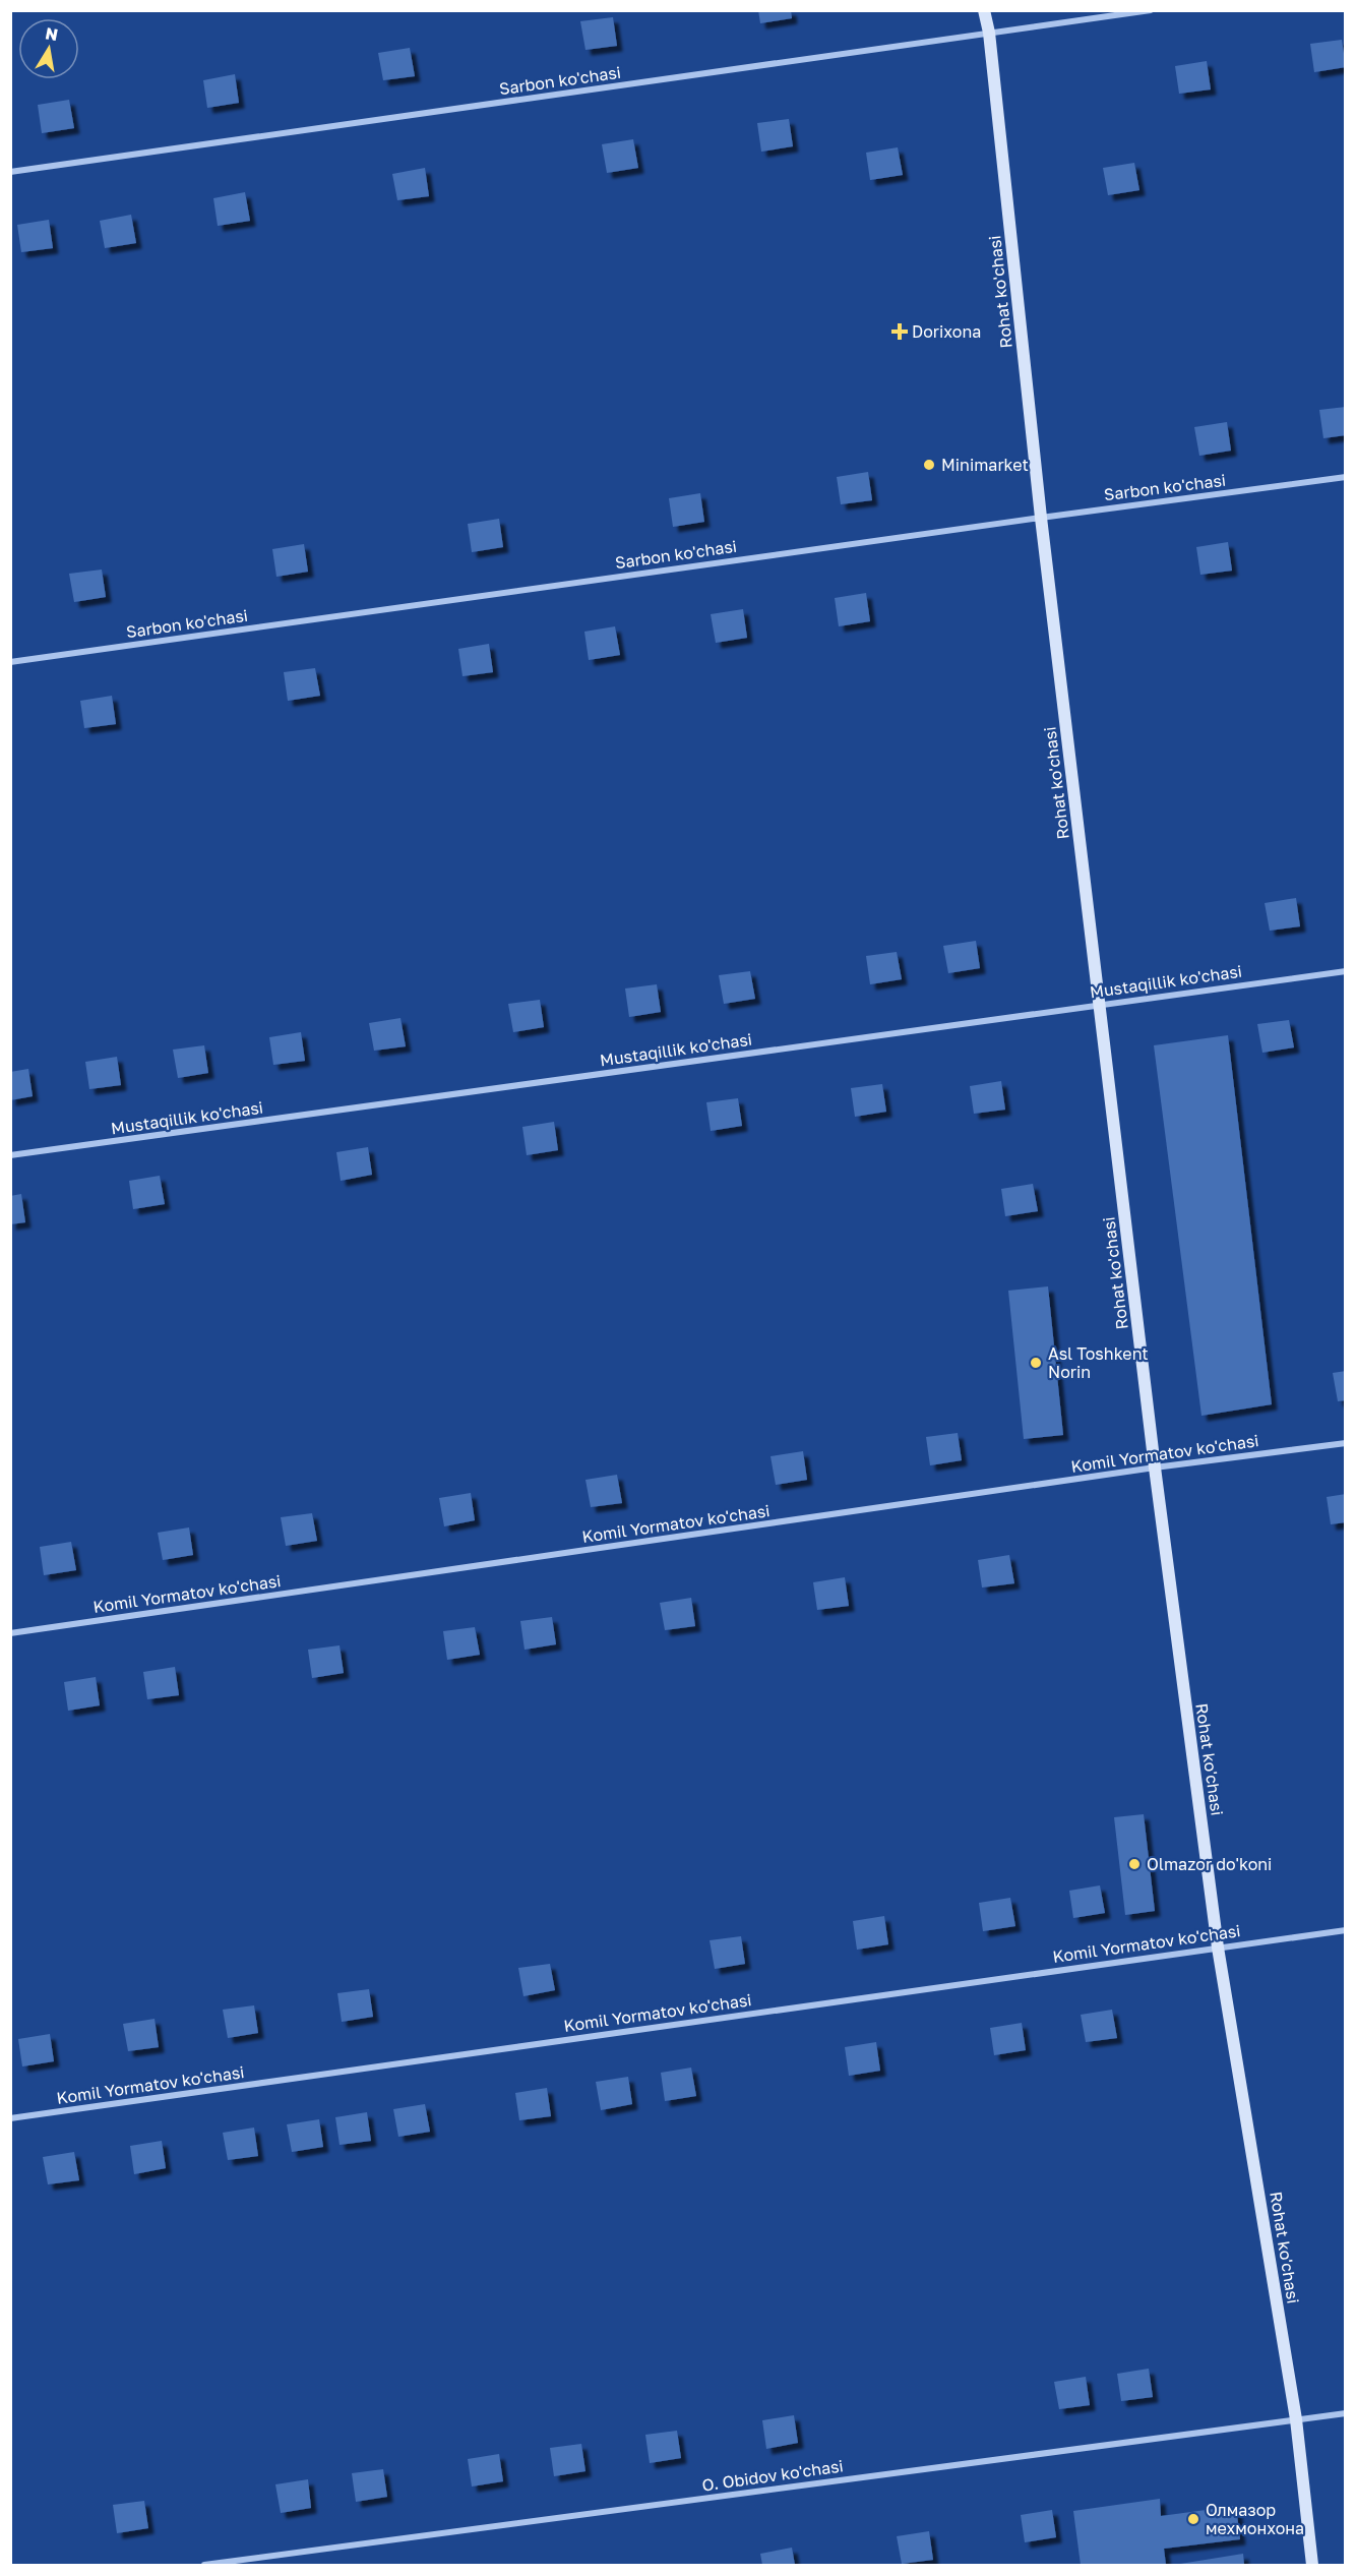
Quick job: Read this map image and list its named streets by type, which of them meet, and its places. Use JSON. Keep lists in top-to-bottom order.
{
  "streets": {
    "street": [
      "Sarbon ko'chasi",
      "Rohat ko'chasi",
      "Mustaqillik ko'chasi",
      "Komil Yormatov ko'chasi",
      "O. Obidov ko'chasi"
    ]
  },
  "crossings": [
    ["Sarbon ko'chasi", "Rohat ko'chasi"],
    ["Rohat ko'chasi", "Mustaqillik ko'chasi"],
    ["Rohat ko'chasi", "Komil Yormatov ko'chasi"],
    ["Rohat ko'chasi", "O. Obidov ko'chasi"]
  ],
  "places": {
    "health": ["Dorixona"],
    "other": [
      "Minimarket",
      "Asl Toshkent Norin",
      "Olmazor do'koni",
      "Олмазор мехмонхона"
    ]
  },
  "north": "top"
}
